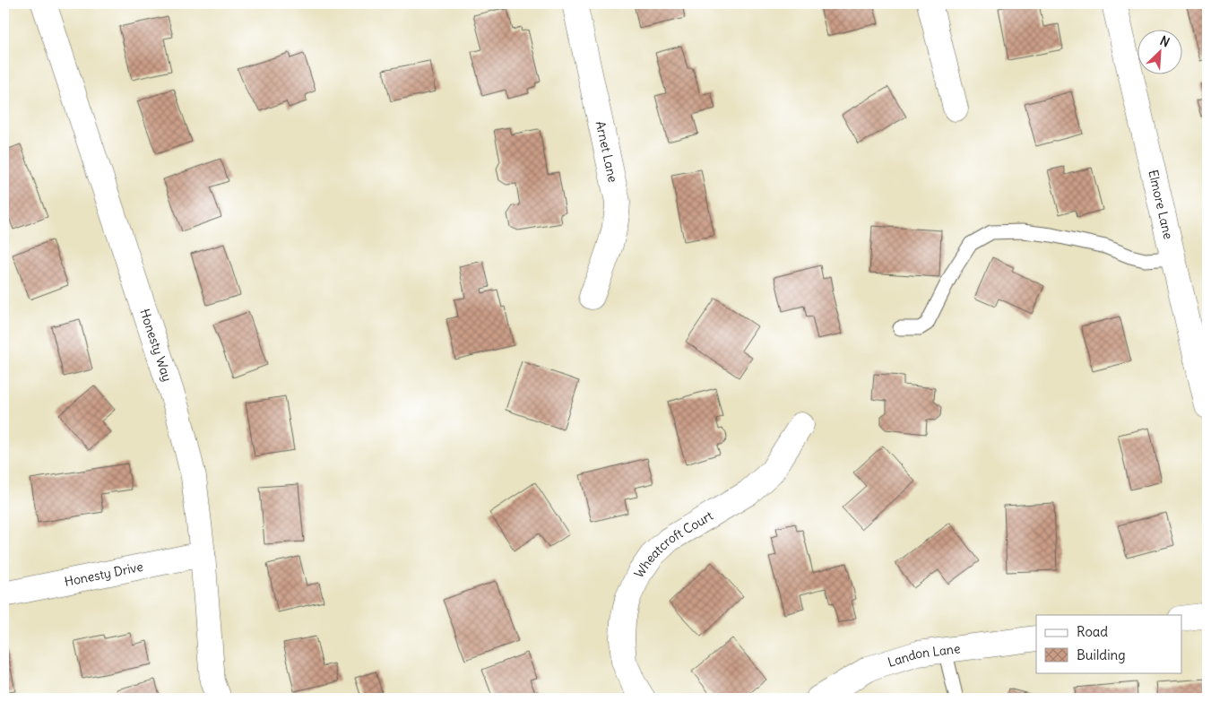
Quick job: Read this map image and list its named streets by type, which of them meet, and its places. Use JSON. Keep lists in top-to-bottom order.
{
  "streets": {
    "street": [
      "Arnet Lane",
      "Elmore Lane",
      "Honesty Way",
      "Wheatcroft Court",
      "Honesty Drive",
      "Landon Lane"
    ]
  },
  "crossings": [
    ["Honesty Way", "Honesty Drive"]
  ],
  "legend": ["Road", "Building"],
  "north": "top right"
}
